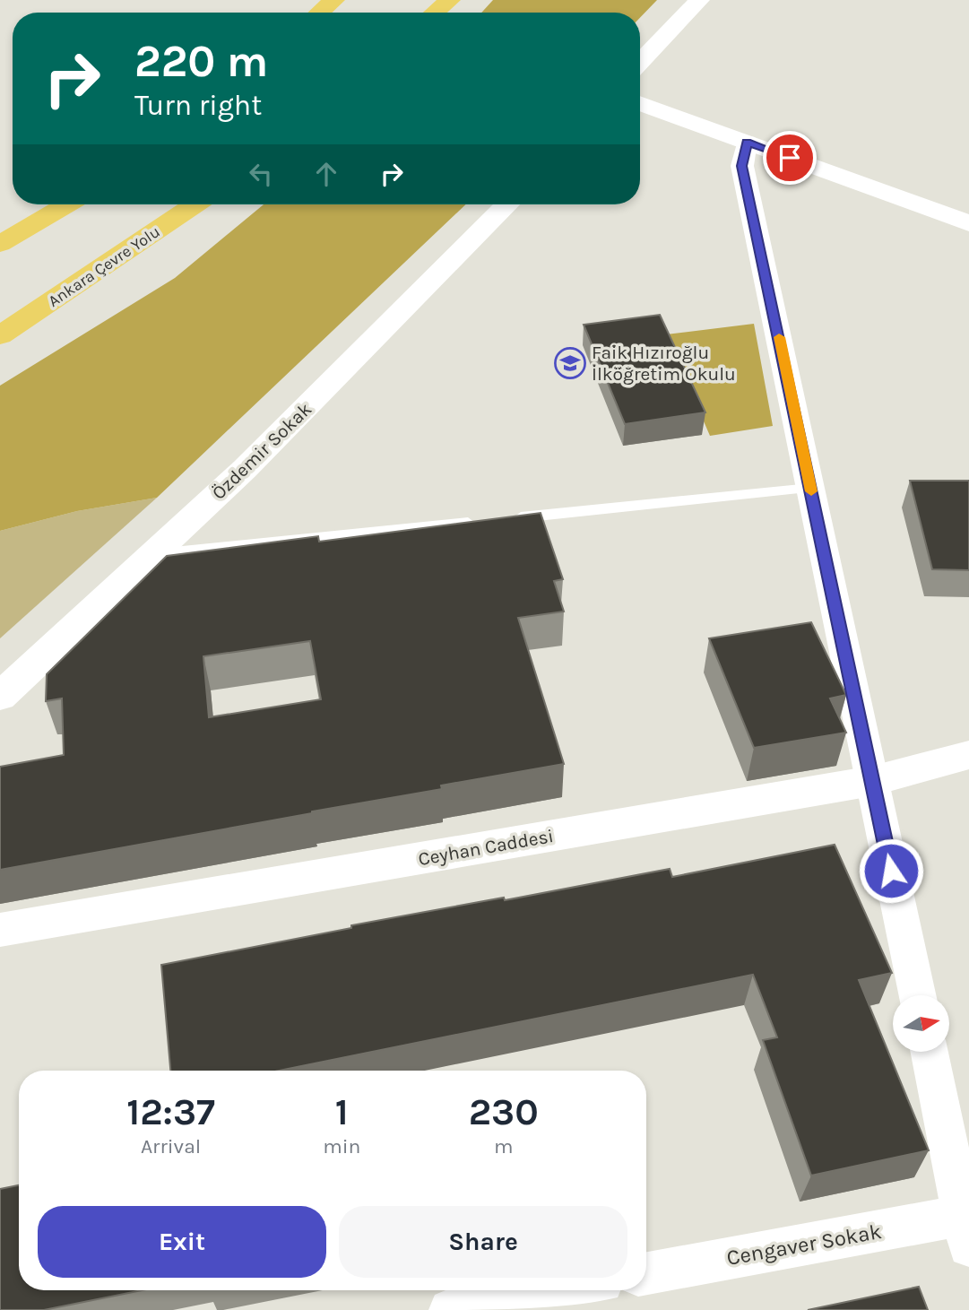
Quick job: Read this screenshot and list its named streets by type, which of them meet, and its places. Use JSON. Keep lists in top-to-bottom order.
{
  "streets": {
    "highway": ["Ankara Çevre Yolu"],
    "street": ["Özdemir Sokak", "Ceyhan Caddesi", "Cengaver Sokak"]
  },
  "places": {
    "school or university": ["Faik Hızıroğlu İlköğretim Okulu"]
  },
  "north": "right",
  "page": {
    "turn": ["220 m", "Turn right"],
    "eta": [
      "12:37",
      "Arrival",
      "1",
      "min",
      "230",
      "m"
    ],
    "buttons": ["Exit", "Share"]
  }
}
